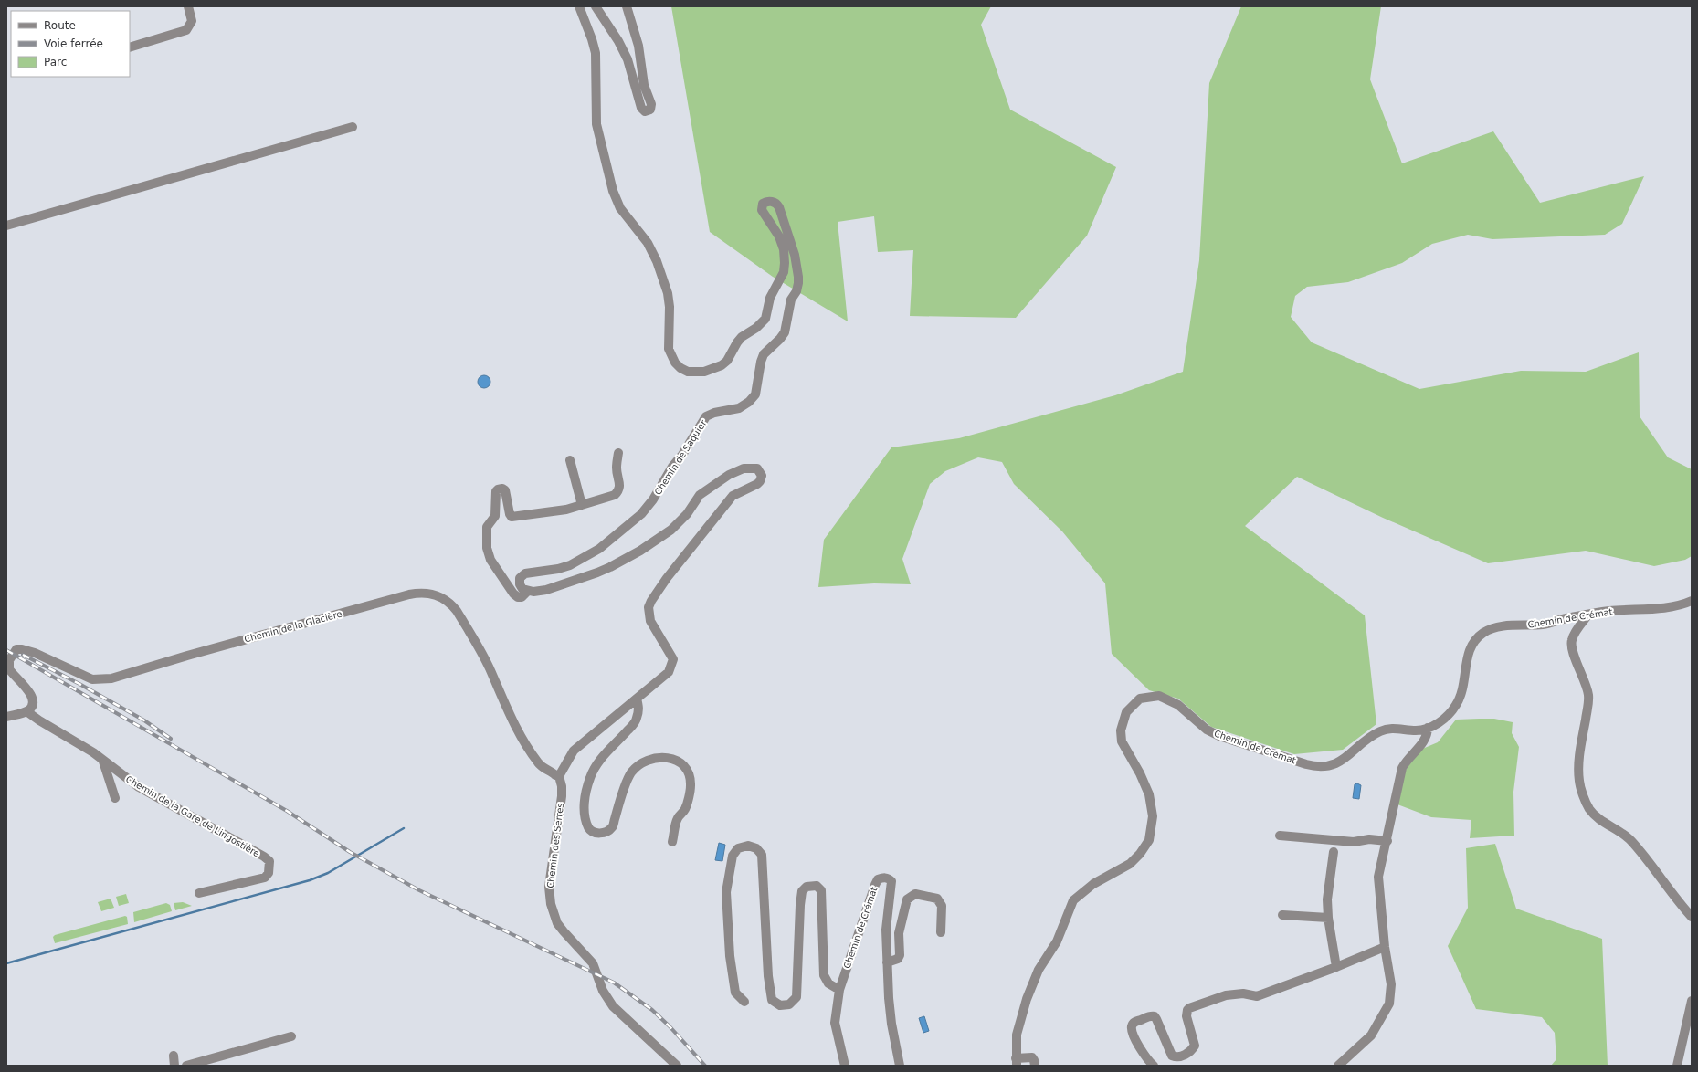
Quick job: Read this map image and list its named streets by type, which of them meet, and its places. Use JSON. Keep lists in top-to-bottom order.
{
  "streets": {
    "street": [
      "Chemin de Saquier",
      "Chemin de Crémat",
      "Chemin de la Glacière",
      "Chemin de la Gare de Lingostière",
      "Chemin des Serres"
    ]
  },
  "crossings": [
    ["Chemin de la Glacière", "Chemin de la Gare de Lingostière"],
    ["Chemin de la Glacière", "Chemin des Serres"]
  ],
  "legend": ["Route", "Voie ferrée", "Parc"]
}
